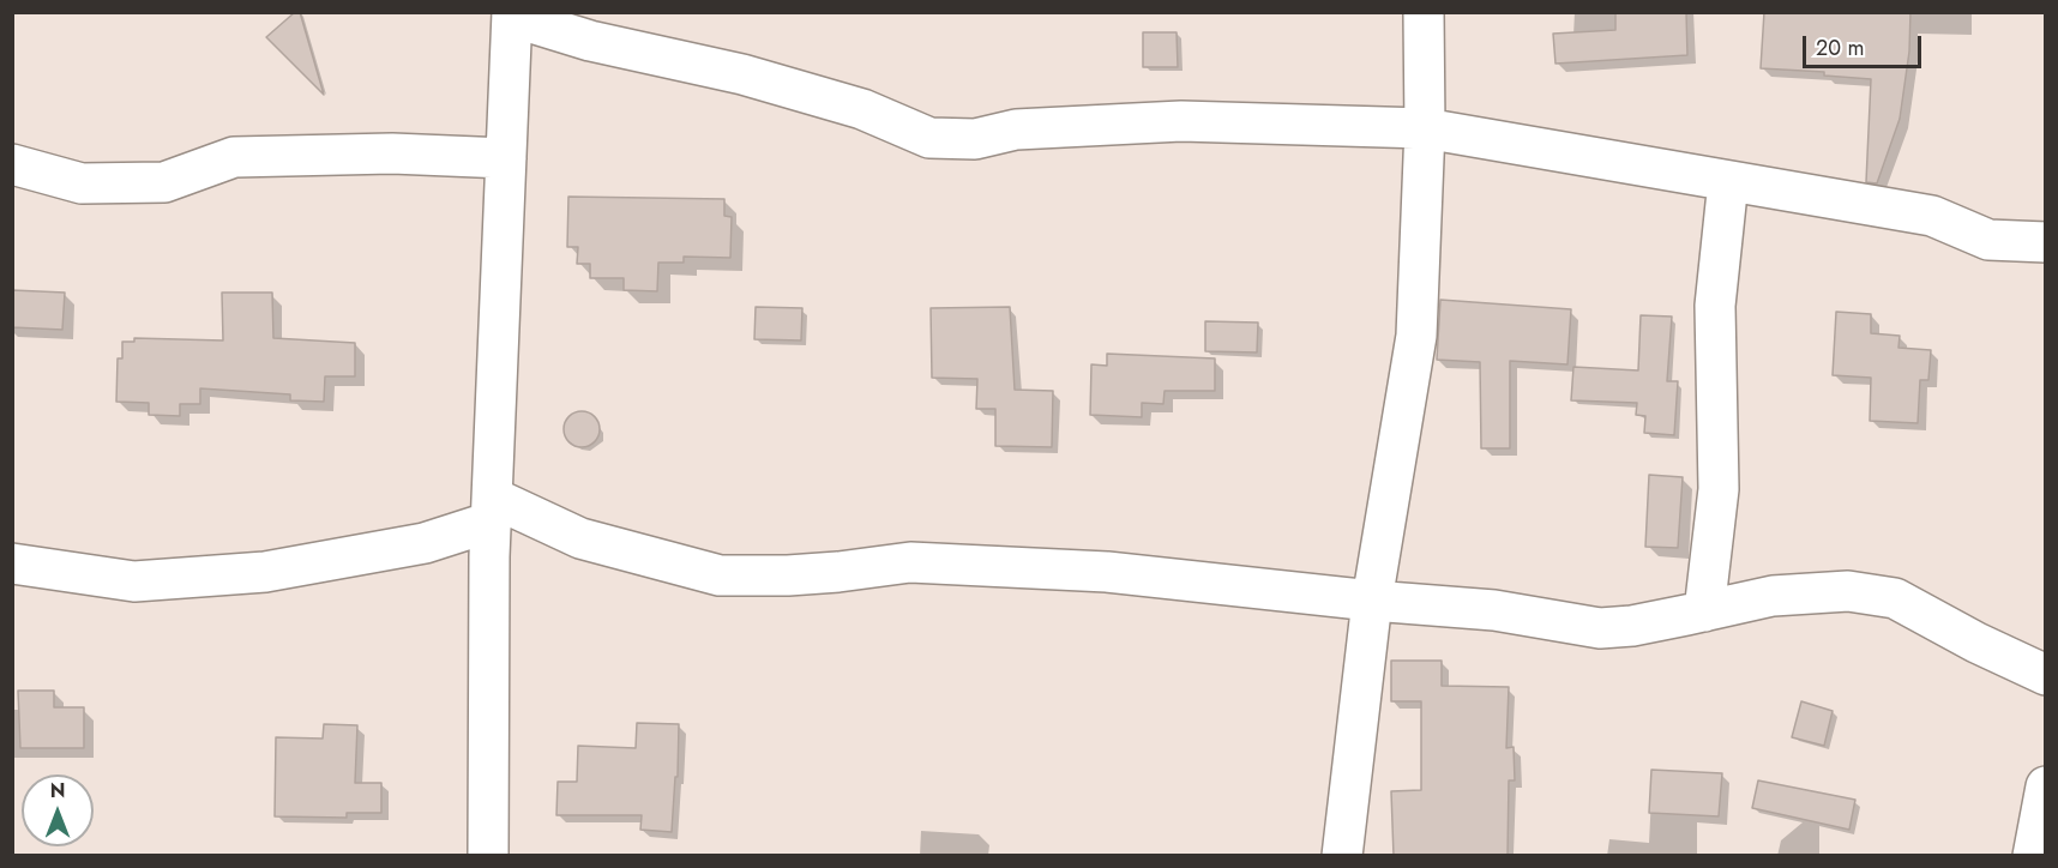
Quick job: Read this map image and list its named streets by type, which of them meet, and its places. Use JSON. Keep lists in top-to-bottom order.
{
  "scale_bar": "20 m",
  "north": "top"
}
